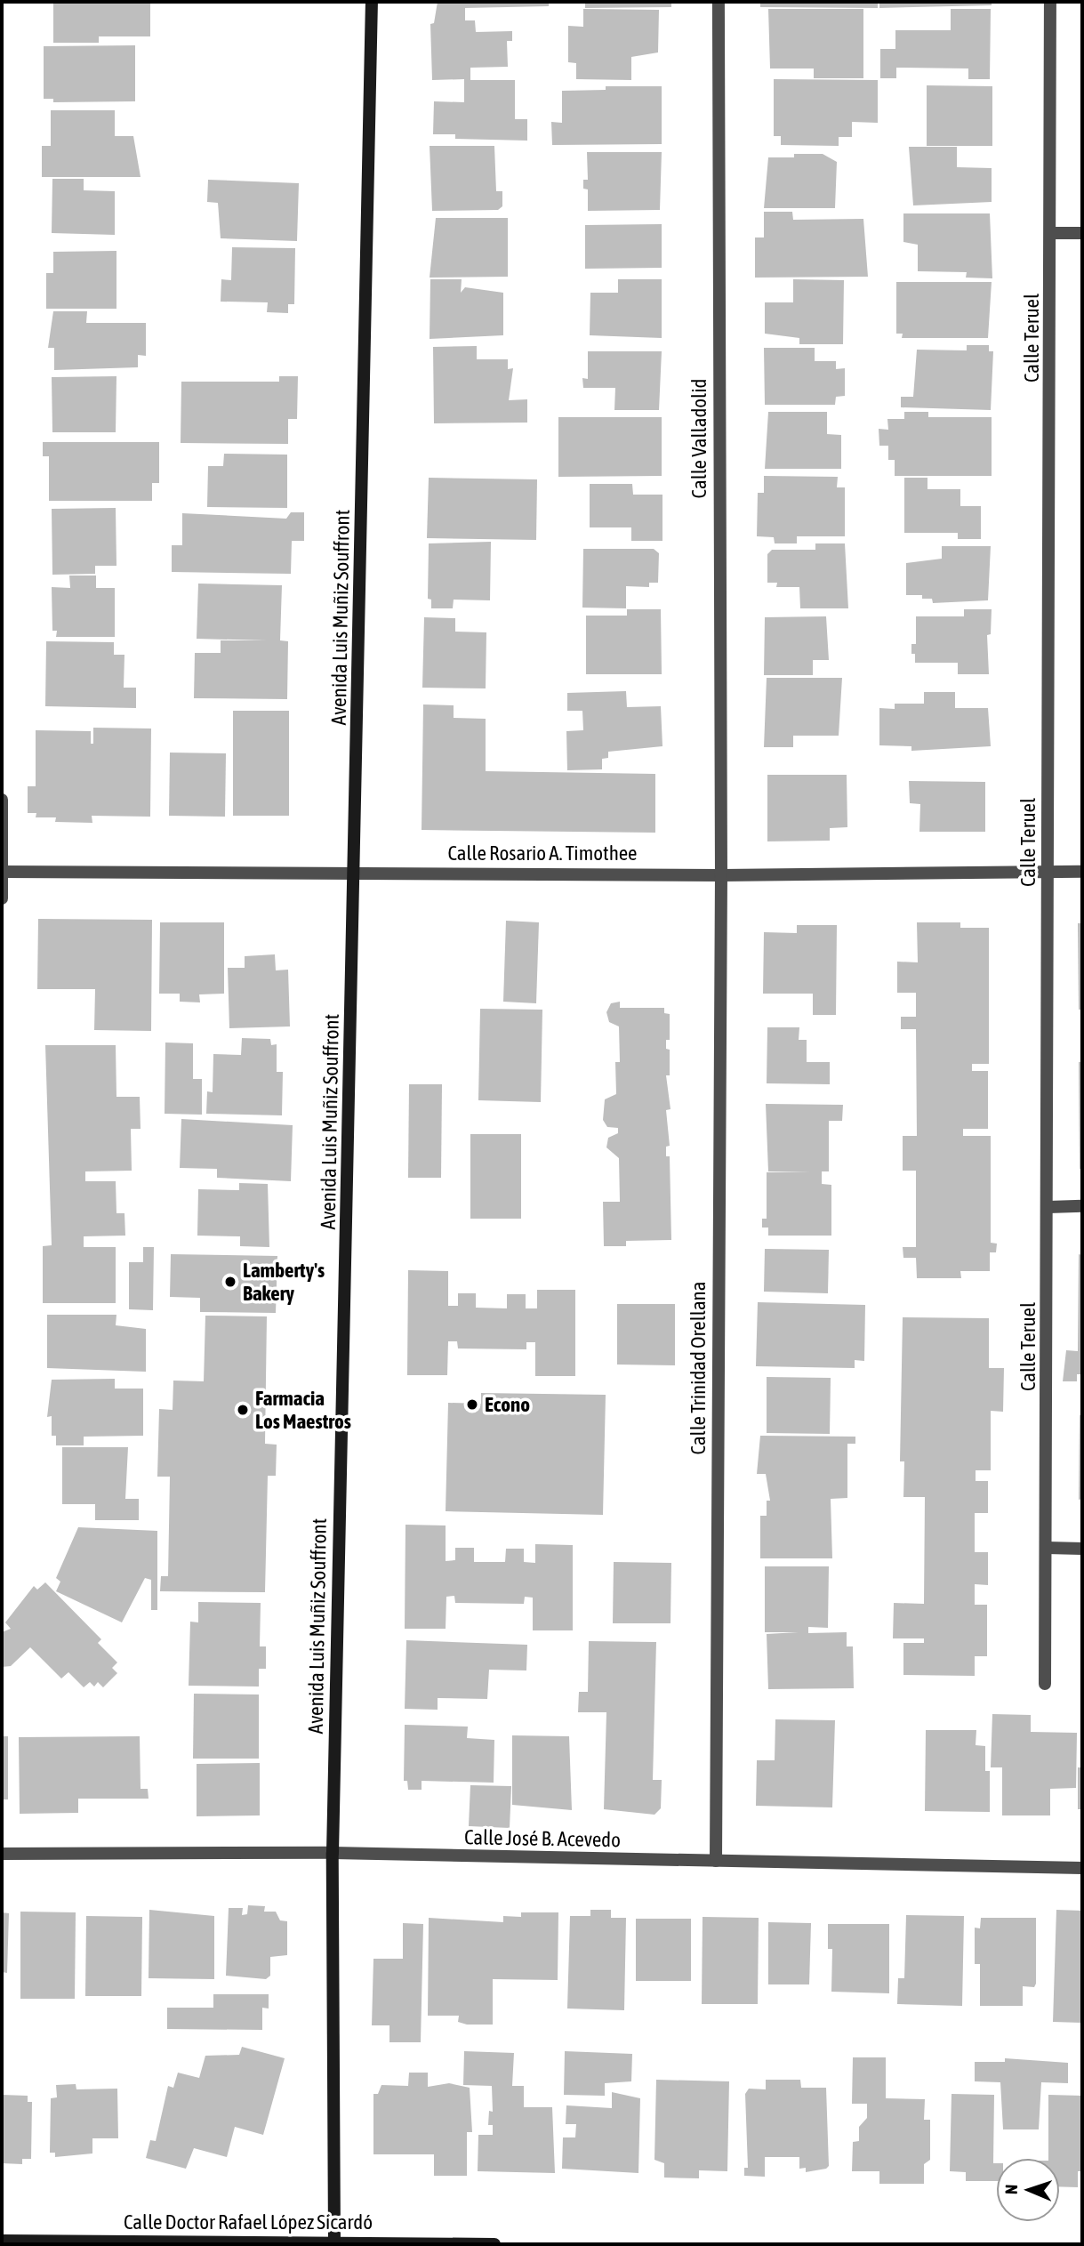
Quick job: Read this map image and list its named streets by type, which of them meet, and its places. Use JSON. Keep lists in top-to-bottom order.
{
  "streets": {
    "street": [
      "Calle Teruel",
      "Calle Valladolid",
      "Avenida Luis Muñiz Souffront",
      "Calle Rosario A. Timothee",
      "Calle Trinidad Orellana",
      "Calle José B. Acevedo",
      "Calle Doctor Rafael López Sicardó"
    ]
  },
  "crossings": [
    ["Calle Teruel", "Calle Rosario A. Timothee"],
    ["Calle Valladolid", "Calle Rosario A. Timothee"],
    ["Calle Valladolid", "Calle Trinidad Orellana"],
    ["Avenida Luis Muñiz Souffront", "Calle Rosario A. Timothee"],
    ["Avenida Luis Muñiz Souffront", "Calle José B. Acevedo"],
    ["Avenida Luis Muñiz Souffront", "Calle Doctor Rafael López Sicardó"],
    ["Calle Rosario A. Timothee", "Calle Trinidad Orellana"],
    ["Calle Trinidad Orellana", "Calle José B. Acevedo"]
  ],
  "places": ["Lamberty's Bakery", "Econo", "Farmacia Los Maestros"],
  "north": "left"
}
